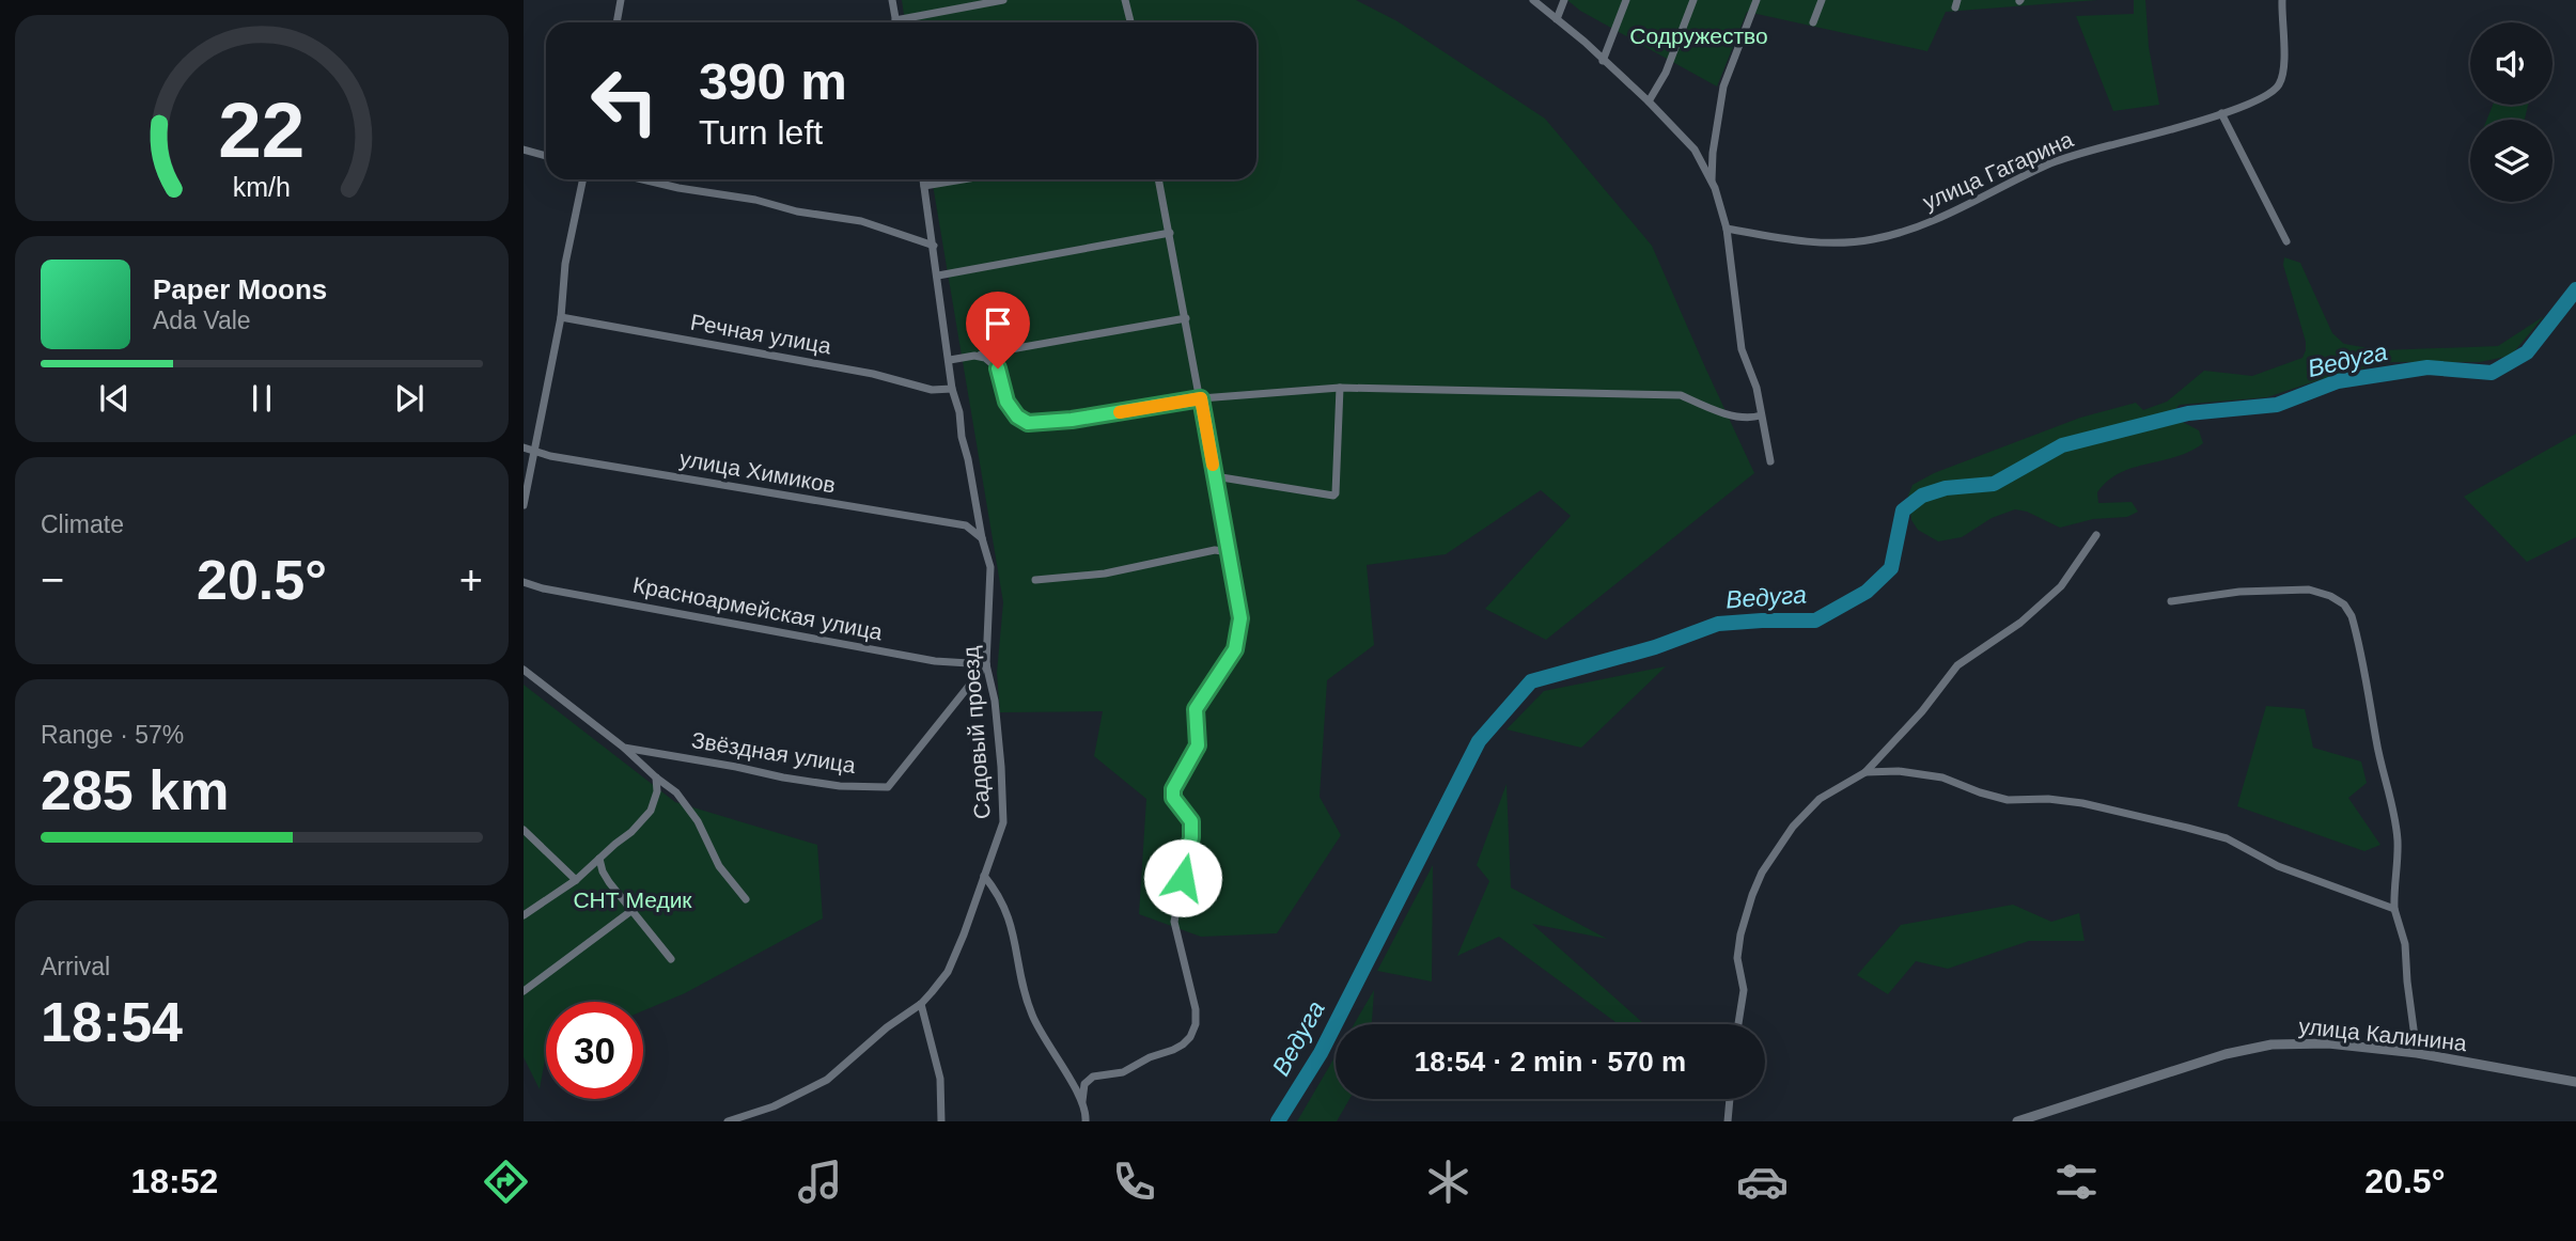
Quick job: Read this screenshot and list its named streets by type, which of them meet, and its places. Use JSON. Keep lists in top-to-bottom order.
{
  "streets": {
    "street": [
      "улица Гагарина",
      "Речная улица",
      "улица Химиков",
      "Красноармейская улица",
      "Садовый проезд",
      "Звёздная улица",
      "улица Калинина"
    ]
  },
  "crossings": [
    ["Речная улица", "Садовый проезд"],
    ["улица Химиков", "Садовый проезд"],
    ["Красноармейская улица", "Садовый проезд"],
    ["Красноармейская улица", "Звёздная улица"],
    ["Садовый проезд", "Звёздная улица"]
  ],
  "water": ["Ведуга"],
  "parks": ["Содружество", "СНТ Медик"],
  "page": {
    "turn": ["390 m", "Turn left"],
    "song": ["Paper Moons", "Ada Vale"],
    "tile": [
      "Climate",
      ["Range · 57%", "285 km"],
      ["Arrival", "18:54"]
    ],
    "heat": ["−", "20.5°", "+"],
    "limit": "30",
    "trip": "18:54 · 2 min · 570 m",
    "tabs": ["18:52", "20.5°"],
    "gauge": ["22", "km/h"]
  }
}
